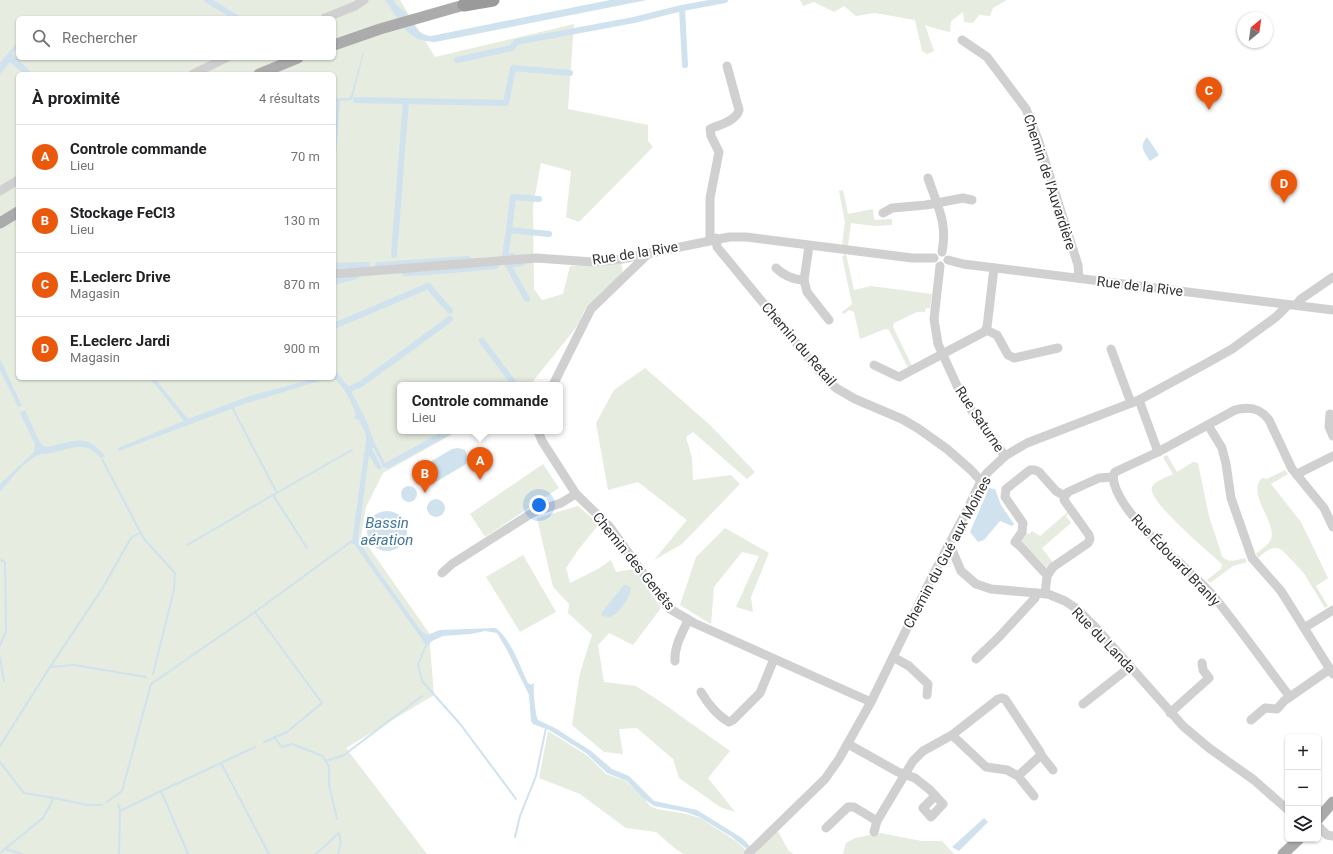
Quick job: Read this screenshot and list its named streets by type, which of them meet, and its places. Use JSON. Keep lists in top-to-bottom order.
{
  "streets": {
    "street": [
      "Chemin de l'Auvardière",
      "Rue de la Rive",
      "Chemin du Retail",
      "Rue Saturne",
      "Chemin du Gué aux Moines",
      "Rue Édouard Branly",
      "Chemin des Genêts",
      "Rue du Landa"
    ]
  },
  "crossings": [
    ["Chemin de l'Auvardière", "Rue de la Rive"],
    ["Rue de la Rive", "Chemin du Retail"],
    ["Rue de la Rive", "Rue Saturne"],
    ["Rue de la Rive", "Chemin du Gué aux Moines"],
    ["Chemin du Retail", "Chemin du Gué aux Moines"],
    ["Rue Saturne", "Chemin du Gué aux Moines"],
    ["Chemin du Gué aux Moines", "Chemin des Genêts"],
    ["Chemin du Gué aux Moines", "Rue du Landa"]
  ],
  "water": ["Bassin aération"],
  "north": "top right",
  "page": {
    "search": "Rechercher",
    "heading": ["À proximité", "4 résultats"],
    "pins": [
      "C",
      "D",
      "A",
      "B"
    ],
    "list": [
      {
        "mark": "A",
        "name": "Controle commande",
        "note": "Lieu",
        "value": "70 m"
      },
      {
        "mark": "B",
        "name": "Stockage FeCl3",
        "note": "Lieu",
        "value": "130 m"
      },
      {
        "mark": "C",
        "name": "E.Leclerc Drive",
        "note": "Magasin",
        "value": "870 m"
      },
      {
        "mark": "D",
        "name": "E.Leclerc Jardi",
        "note": "Magasin",
        "value": "900 m"
      }
    ],
    "popup": ["Controle commande", "Lieu"],
    "map_buttons": ["+", "−"]
  }
}
